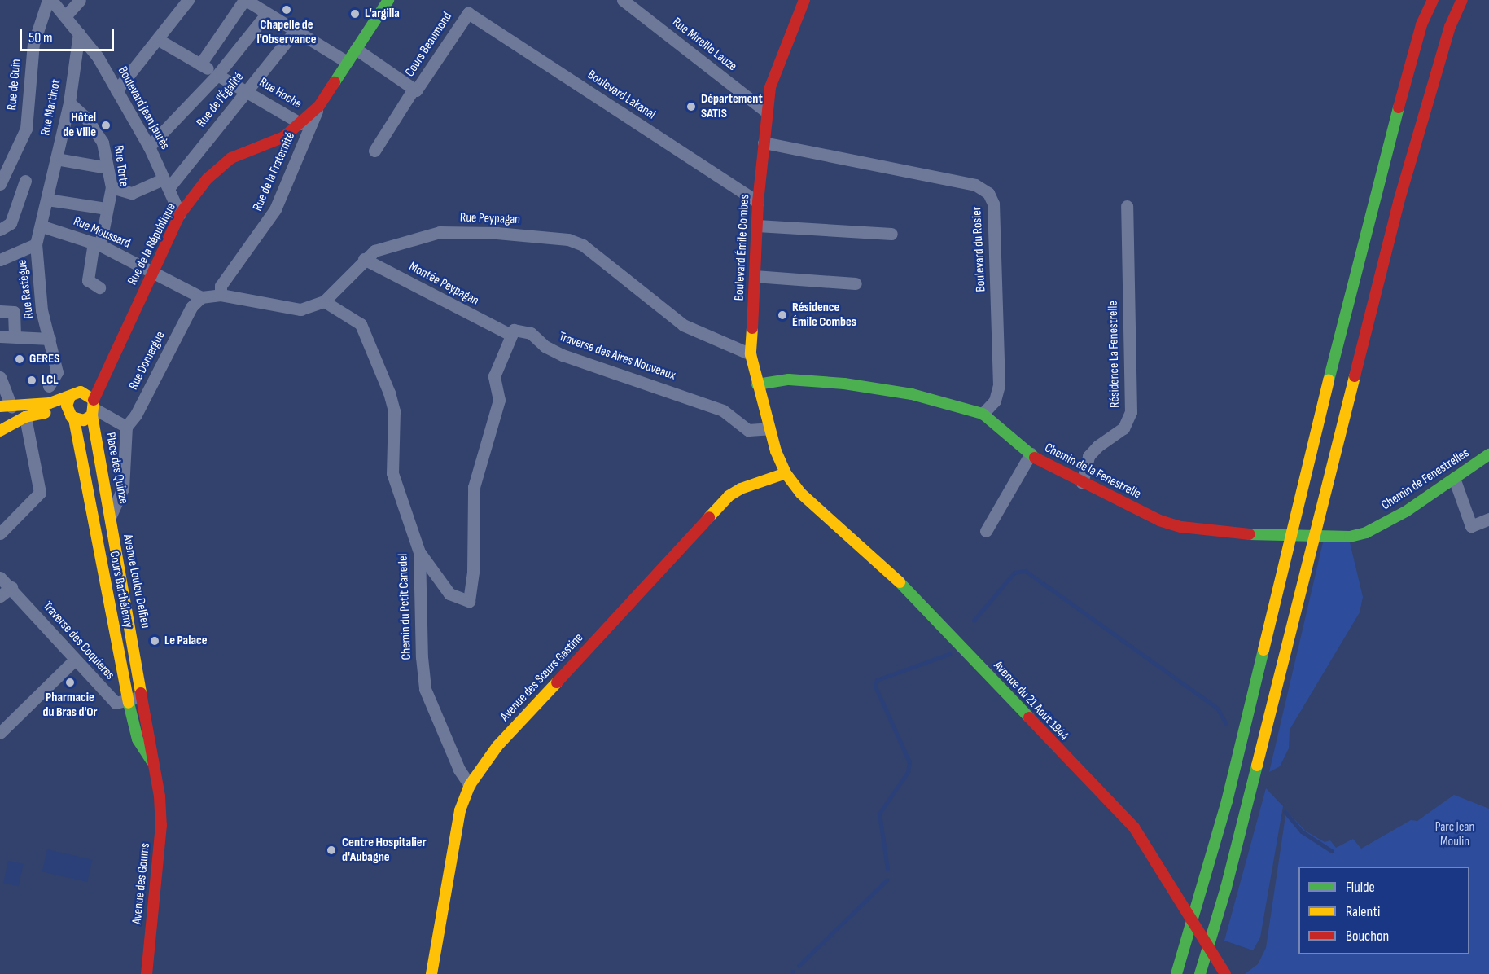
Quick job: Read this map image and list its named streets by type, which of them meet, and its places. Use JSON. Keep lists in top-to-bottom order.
{
  "streets": {
    "main road": [
      "Rue de la République",
      "Boulevard Émile Combes",
      "Place des Quinze",
      "Chemin de la Fenestrelle",
      "Chemin de Fenestrelles",
      "Avenue Loulou Delfieu",
      "Cours Barthélemy",
      "Avenue des Sœurs Gastine",
      "Avenue du 21 Août 1944",
      "Avenue des Goums"
    ],
    "street": [
      "Cours Beaumond",
      "Rue Mireille Lauze",
      "Rue de Guin",
      "Rue Hoche",
      "Boulevard Lakanal",
      "Rue de l'Égalité",
      "Rue Martinot",
      "Boulevard Jean Jaurès",
      "Rue Torte",
      "Rue de la Fraternité",
      "Rue Peypagan",
      "Rue Moussard",
      "Boulevard du Rosier",
      "Montée Peypagan",
      "Rue Rastègue",
      "Résidence La Fenestrelle",
      "Traverse des Aires Nouveaux",
      "Rue Domergue",
      "Chemin du Petit Canedel",
      "Traverse des Coquieres"
    ]
  },
  "crossings": [
    ["Cours Beaumond", "Boulevard Lakanal"],
    ["Cours Beaumond", "Rue de la République"],
    ["Rue Mireille Lauze", "Boulevard Émile Combes"],
    ["Rue de Guin", "Boulevard Jean Jaurès"],
    ["Rue Hoche", "Rue de l'Égalité"],
    ["Rue Hoche", "Rue de la République"],
    ["Boulevard Lakanal", "Boulevard Émile Combes"],
    ["Rue de l'Égalité", "Boulevard Jean Jaurès"],
    ["Rue Martinot", "Boulevard Jean Jaurès"],
    ["Rue Martinot", "Rue Torte"],
    ["Rue Martinot", "Rue Rastègue"],
    ["Boulevard Jean Jaurès", "Rue de la République"],
    ["Rue Torte", "Rue Moussard"],
    ["Rue de la Fraternité", "Rue Peypagan"],
    ["Rue de la Fraternité", "Rue de la République"],
    ["Rue Peypagan", "Rue Moussard"],
    ["Rue Peypagan", "Boulevard Émile Combes"],
    ["Rue Peypagan", "Montée Peypagan"],
    ["Rue Peypagan", "Rue Domergue"],
    ["Rue Peypagan", "Chemin du Petit Canedel"],
    ["Rue Moussard", "Rue de la République"],
    ["Rue Moussard", "Rue Rastègue"],
    ["Rue Moussard", "Rue Domergue"],
    ["Rue de la République", "Place des Quinze"],
    ["Boulevard Émile Combes", "Boulevard du Rosier"],
    ["Boulevard Émile Combes", "Traverse des Aires Nouveaux"],
    ["Boulevard Émile Combes", "Chemin de la Fenestrelle"],
    ["Boulevard Émile Combes", "Avenue des Sœurs Gastine"],
    ["Boulevard Émile Combes", "Avenue du 21 Août 1944"],
    ["Boulevard du Rosier", "Chemin de la Fenestrelle"],
    ["Montée Peypagan", "Traverse des Aires Nouveaux"],
    ["Résidence La Fenestrelle", "Chemin de la Fenestrelle"],
    ["Rue Domergue", "Place des Quinze"],
    ["Place des Quinze", "Avenue Loulou Delfieu"],
    ["Chemin de la Fenestrelle", "Chemin de Fenestrelles"],
    ["Avenue Loulou Delfieu", "Cours Barthélemy"],
    ["Avenue Loulou Delfieu", "Traverse des Coquieres"],
    ["Avenue Loulou Delfieu", "Avenue des Goums"],
    ["Cours Barthélemy", "Traverse des Coquieres"],
    ["Chemin du Petit Canedel", "Avenue des Sœurs Gastine"],
    ["Avenue des Sœurs Gastine", "Avenue du 21 Août 1944"]
  ],
  "parks": ["Parc Jean Moulin"],
  "places": [
    "Chapelle de l'Observance",
    "L'argilla",
    "Département SATIS",
    "Hôtel de Ville",
    "Résidence Émile Combes",
    "GERES",
    "LCL",
    "Le Palace",
    "Pharmacie du Bras d'Or",
    "Centre Hospitalier d'Aubagne"
  ],
  "legend": ["Fluide", "Ralenti", "Bouchon"],
  "scale_bar": "50 m"
}
